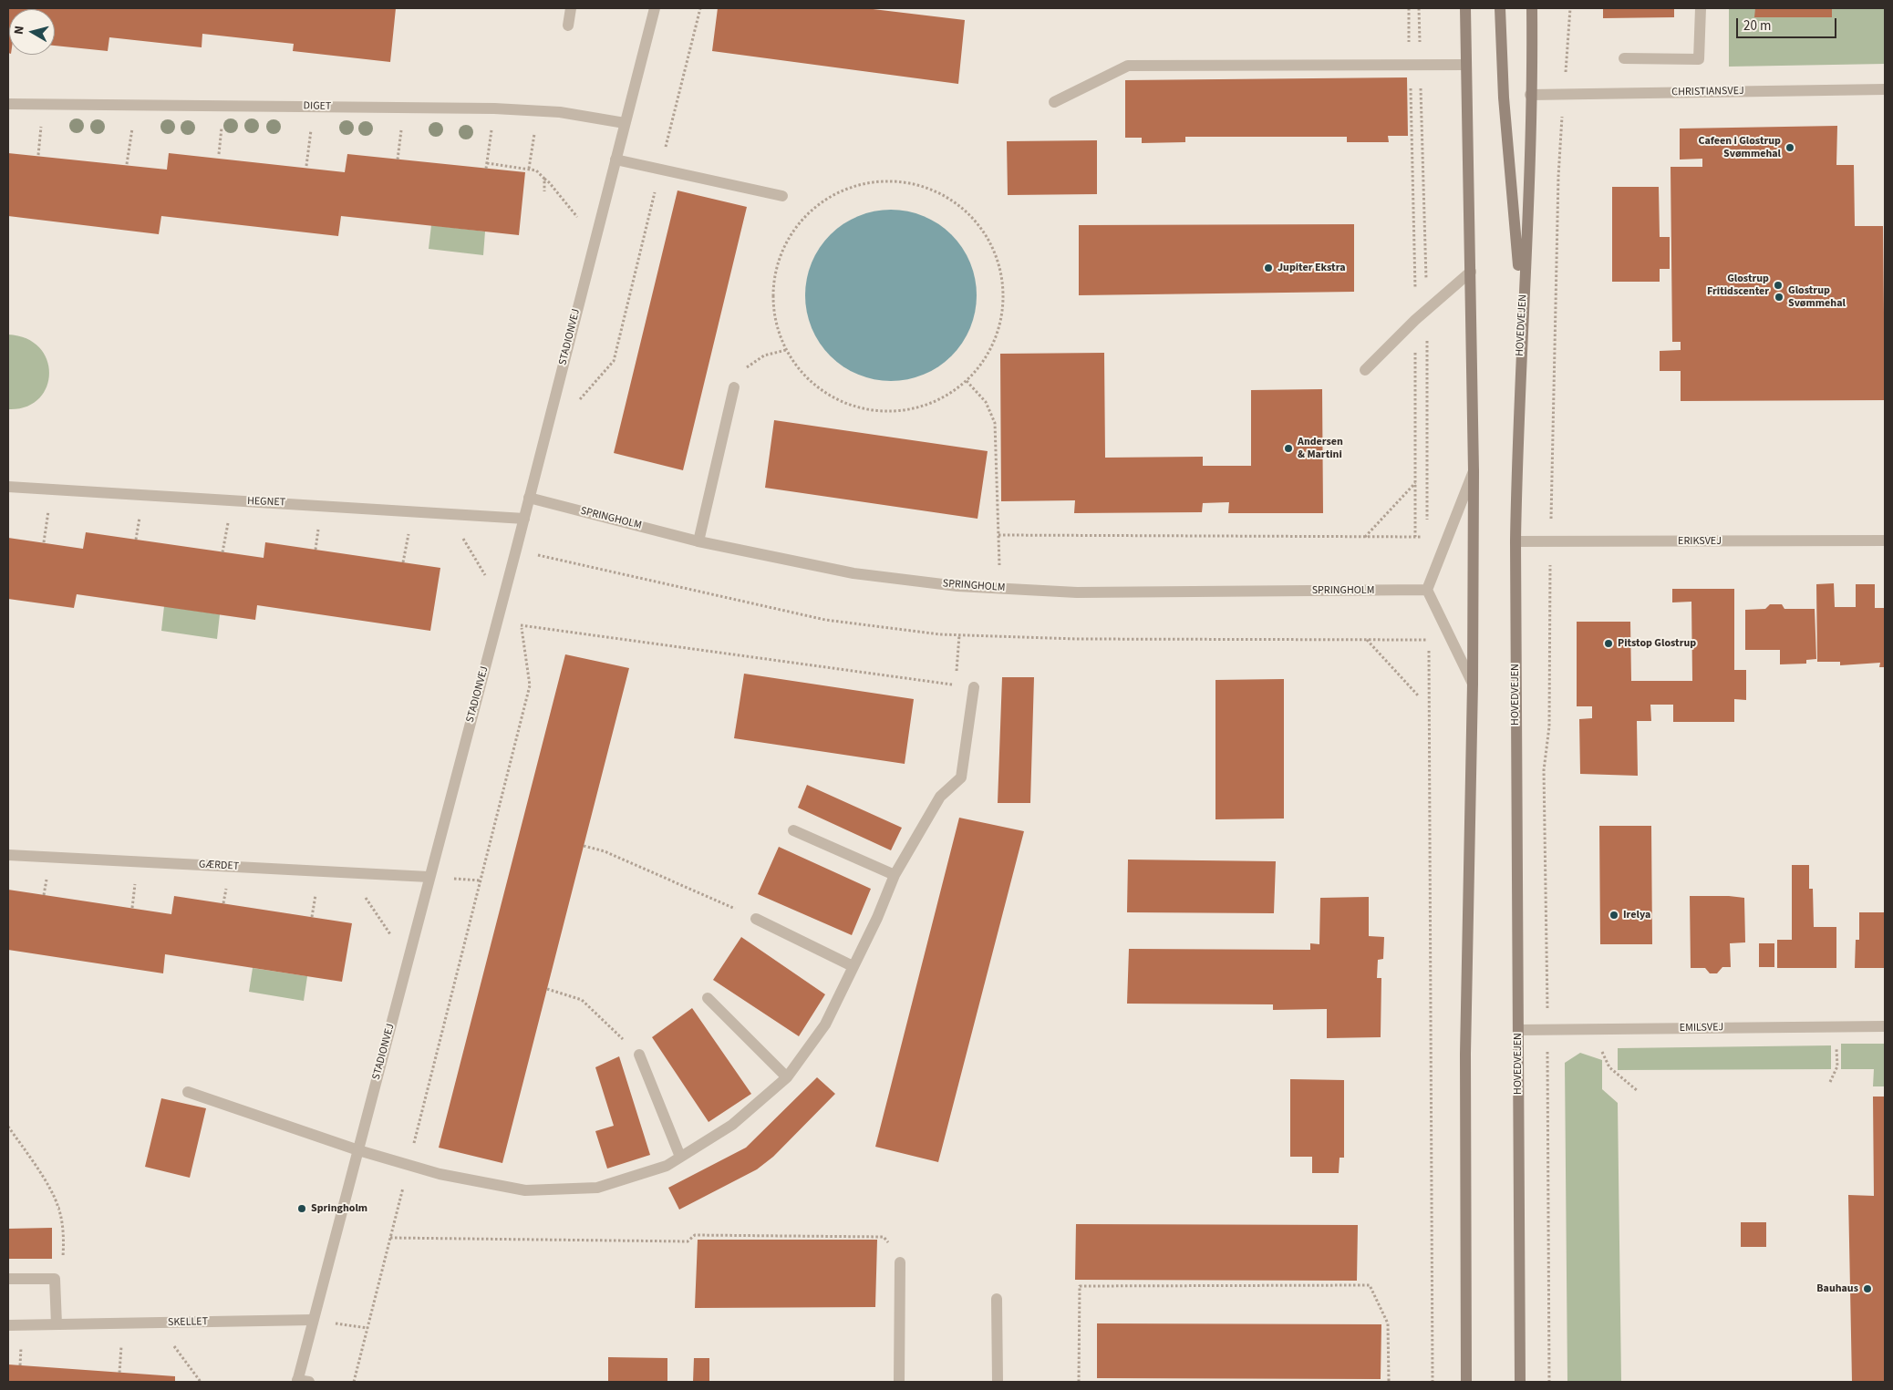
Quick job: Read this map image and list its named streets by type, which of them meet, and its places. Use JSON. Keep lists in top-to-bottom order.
{
  "streets": {
    "main road": ["HOVEDVEJEN"],
    "street": [
      "CHRISTIANSVEJ",
      "DIGET",
      "STADIONVEJ",
      "HEGNET",
      "SPRINGHOLM",
      "ERIKSVEJ",
      "GÆRDET",
      "EMILSVEJ",
      "SKELLET"
    ]
  },
  "crossings": [
    ["CHRISTIANSVEJ", "HOVEDVEJEN"],
    ["DIGET", "STADIONVEJ"],
    ["HOVEDVEJEN", "ERIKSVEJ"],
    ["HOVEDVEJEN", "EMILSVEJ"],
    ["STADIONVEJ", "HEGNET"],
    ["STADIONVEJ", "SPRINGHOLM"],
    ["STADIONVEJ", "GÆRDET"],
    ["STADIONVEJ", "SKELLET"]
  ],
  "places": [
    "Cafeen i Glostrup Svømmehal",
    "Jupiter Ekstra",
    "Glostrup Fritidscenter",
    "Glostrup Svømmehal",
    "Andersen & Martini",
    "Pitstop Glostrup",
    "Irelya",
    "Springholm",
    "Bauhaus"
  ],
  "scale_bar": "20 m",
  "north": "left"
}
